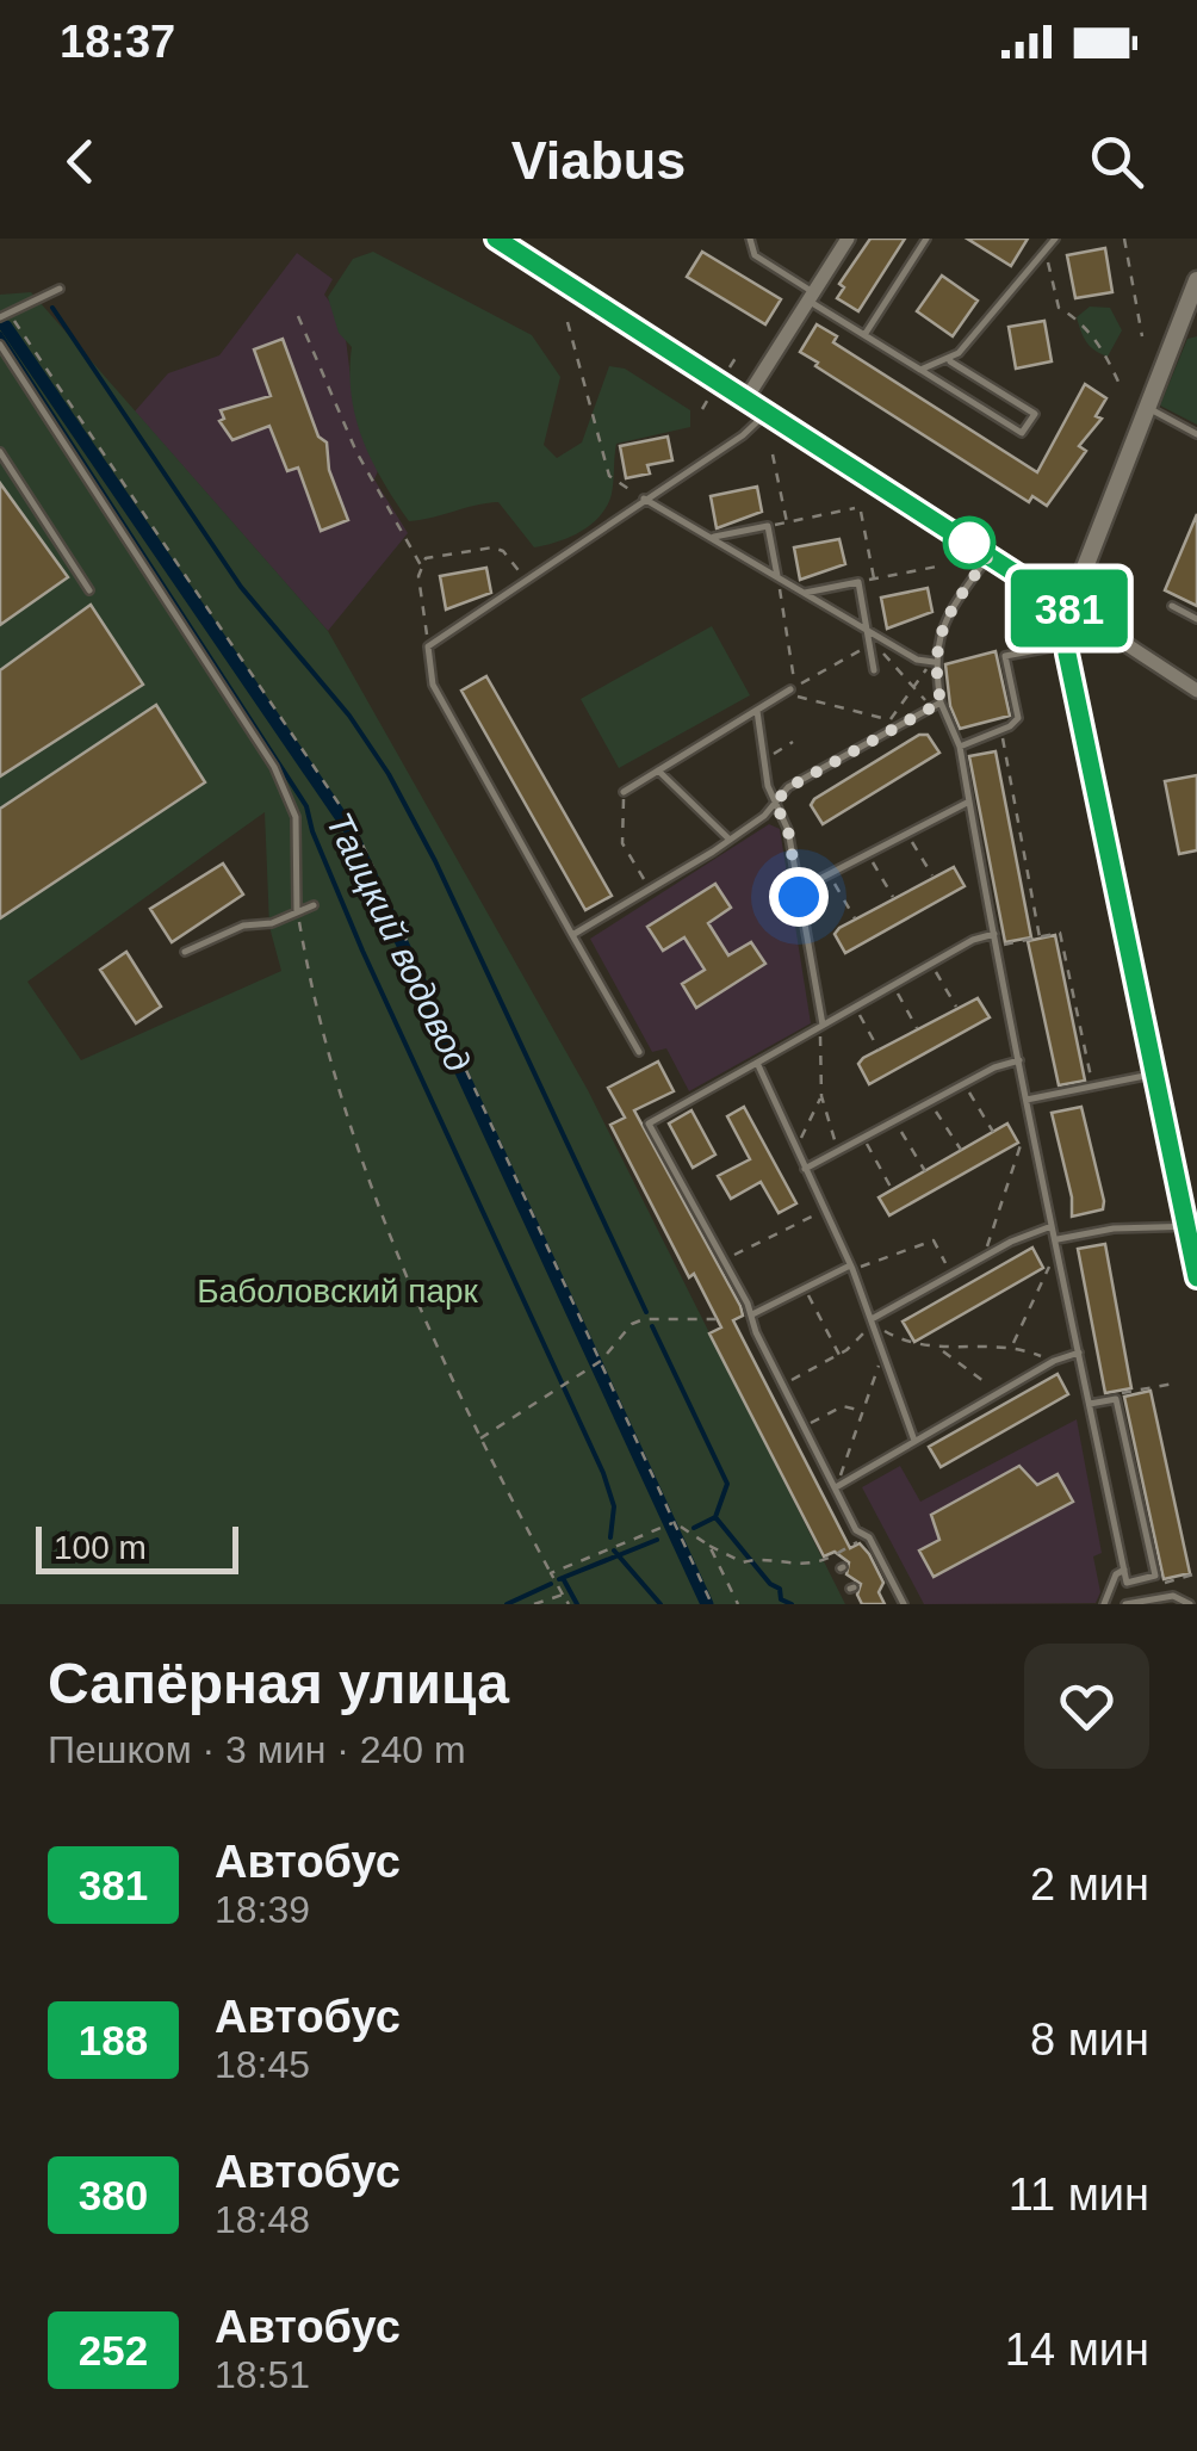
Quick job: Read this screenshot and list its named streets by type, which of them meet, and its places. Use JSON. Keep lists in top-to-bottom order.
{
  "water": ["Таицкий водовод"],
  "parks": ["Баболовский парк"],
  "lines": ["bus line 381"],
  "scale_bar": "100 m",
  "page": {
    "status": "18:37",
    "header": "Viabus",
    "on_map": "381",
    "scale": "100 m",
    "heading": ["Сапёрная улица", "Пешком · 3 мин · 240 m"],
    "list": [
      {
        "mark": "381",
        "name": "Автобус",
        "note": "18:39",
        "value": "2 мин"
      },
      {
        "mark": "188",
        "name": "Автобус",
        "note": "18:45",
        "value": "8 мин"
      },
      {
        "mark": "380",
        "name": "Автобус",
        "note": "18:48",
        "value": "11 мин"
      },
      {
        "mark": "252",
        "name": "Автобус",
        "note": "18:51",
        "value": "14 мин"
      }
    ]
  }
}
